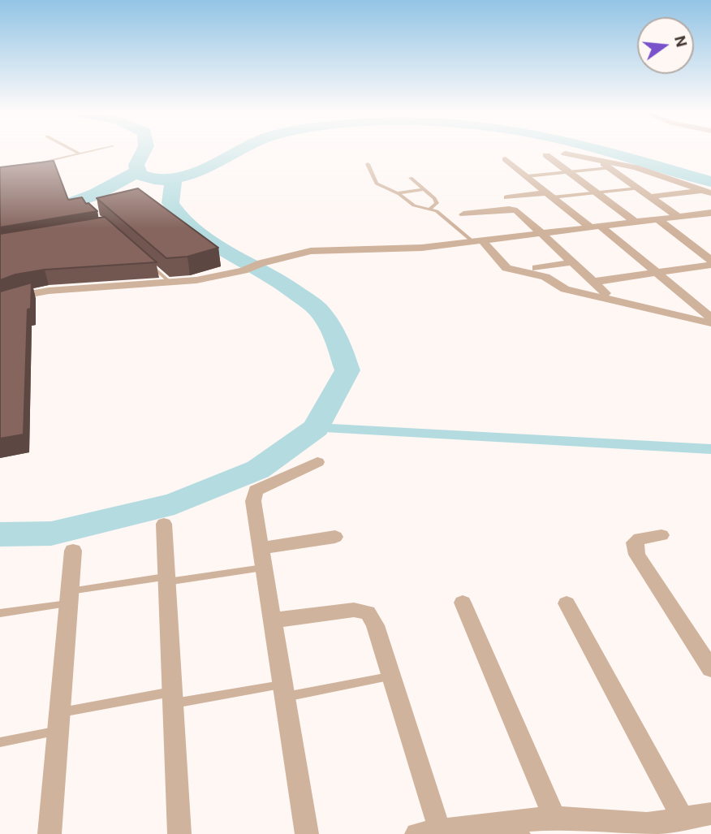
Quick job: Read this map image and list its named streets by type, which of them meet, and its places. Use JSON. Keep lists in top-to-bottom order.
{
  "north": "right"
}
